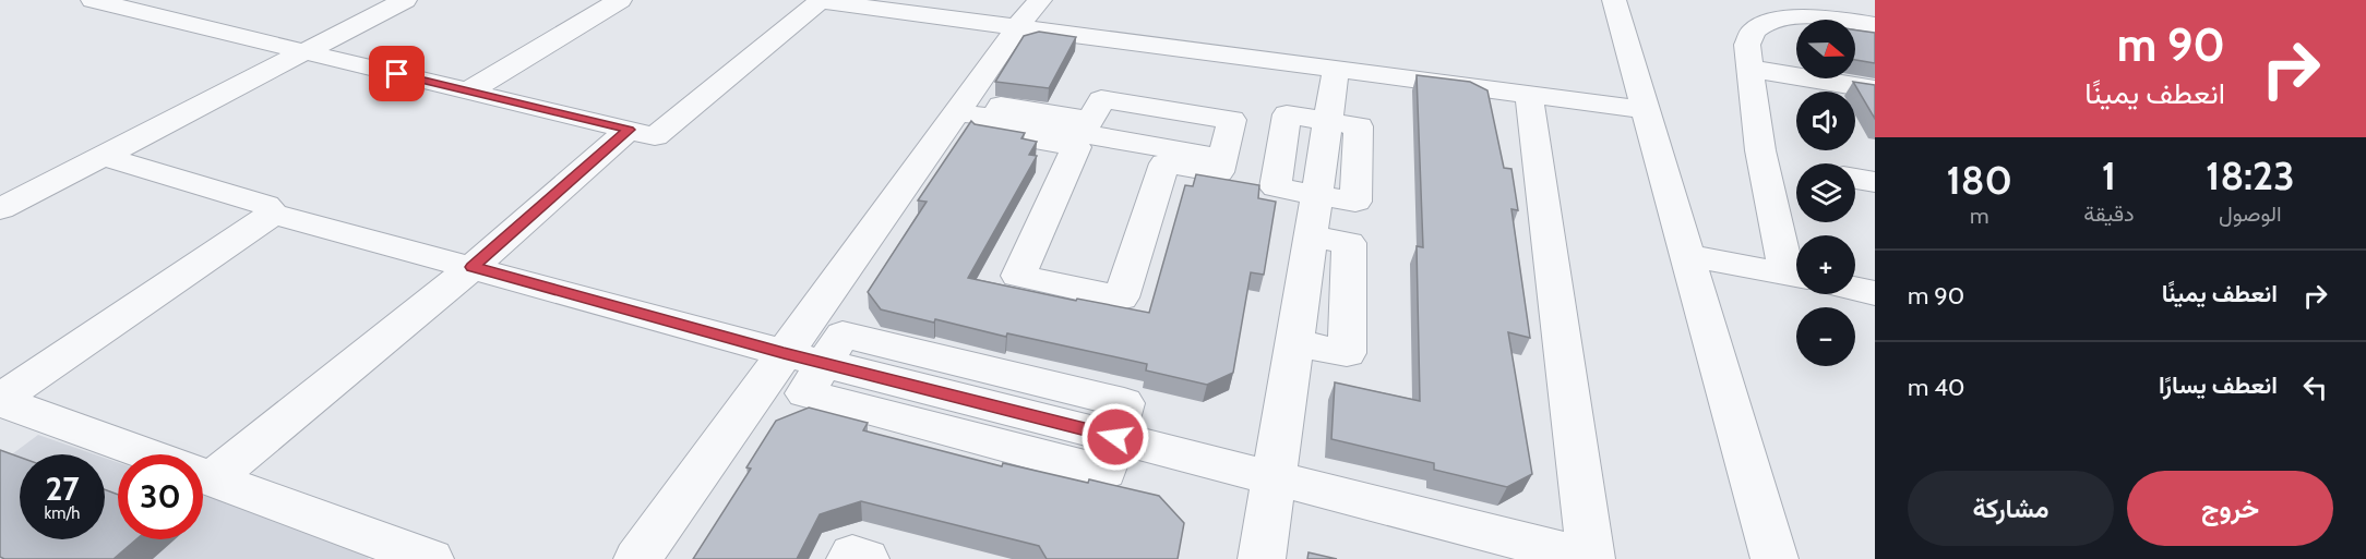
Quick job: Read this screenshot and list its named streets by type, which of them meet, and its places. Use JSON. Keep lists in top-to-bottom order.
{
  "north": "right",
  "page": {
    "turn": ["90 m", "انعطف يمينًا"],
    "map_buttons": ["+", "−"],
    "eta": [
      "18:23",
      "الوصول",
      "1",
      "دقيقة",
      "180",
      "m"
    ],
    "list": [
      {
        "name": "انعطف يمينًا",
        "value": "90 m"
      },
      {
        "name": "انعطف يسارًا",
        "value": "40 m"
      }
    ],
    "speed": "27 km/h",
    "limit": "30",
    "buttons": ["خروج", "مشاركة"]
  }
}
